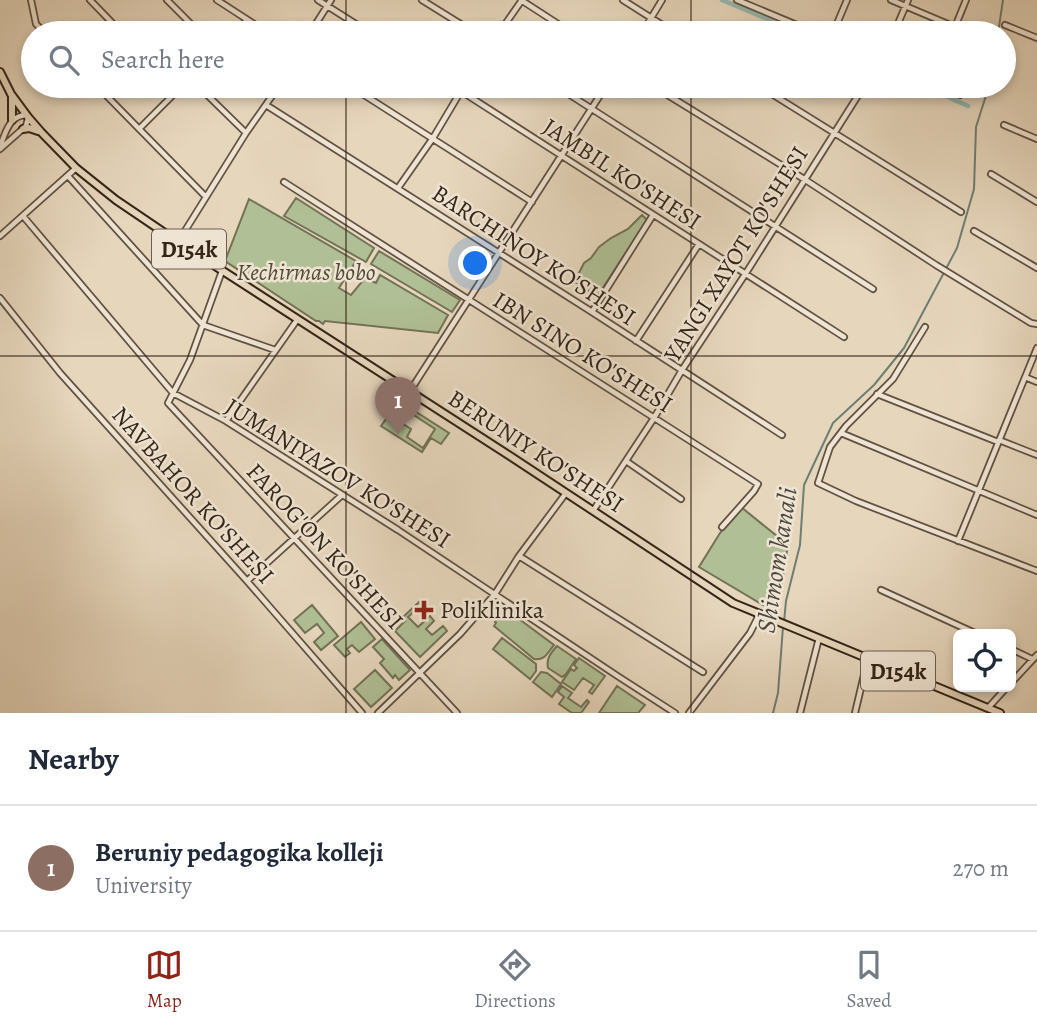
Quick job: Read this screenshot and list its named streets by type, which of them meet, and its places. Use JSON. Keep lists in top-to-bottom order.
{
  "streets": {
    "main road": ["D154k", "BERUNIY KO'SHESI"],
    "street": [
      "JAMBIL KO'SHESI",
      "YANGI XAYOT KO'SHESI",
      "BARCHINOY KO'SHESI",
      "IBN SINO KO'SHESI",
      "JUMANIYAZOV KO'SHESI",
      "NAVBAHOR KO'SHESI",
      "FAROG'ON KO'SHESI"
    ]
  },
  "crossings": [
    ["JAMBIL KO'SHESI", "YANGI XAYOT KO'SHESI"],
    ["YANGI XAYOT KO'SHESI", "BARCHINOY KO'SHESI"],
    ["YANGI XAYOT KO'SHESI", "IBN SINO KO'SHESI"],
    ["YANGI XAYOT KO'SHESI", "BERUNIY KO'SHESI"],
    ["JUMANIYAZOV KO'SHESI", "FAROG'ON KO'SHESI"]
  ],
  "water": ["Shimom kanali"],
  "parks": ["Kechirmas bobo"],
  "places": {
    "health": ["Poliklinika"]
  },
  "page": {
    "search": "Search here",
    "pins": "1",
    "heading": "Nearby",
    "list": [
      {
        "mark": "1",
        "name": "Beruniy pedagogika kolleji",
        "note": "University",
        "value": "270 m"
      }
    ],
    "nav": ["Map", "Directions", "Saved"]
  }
}
